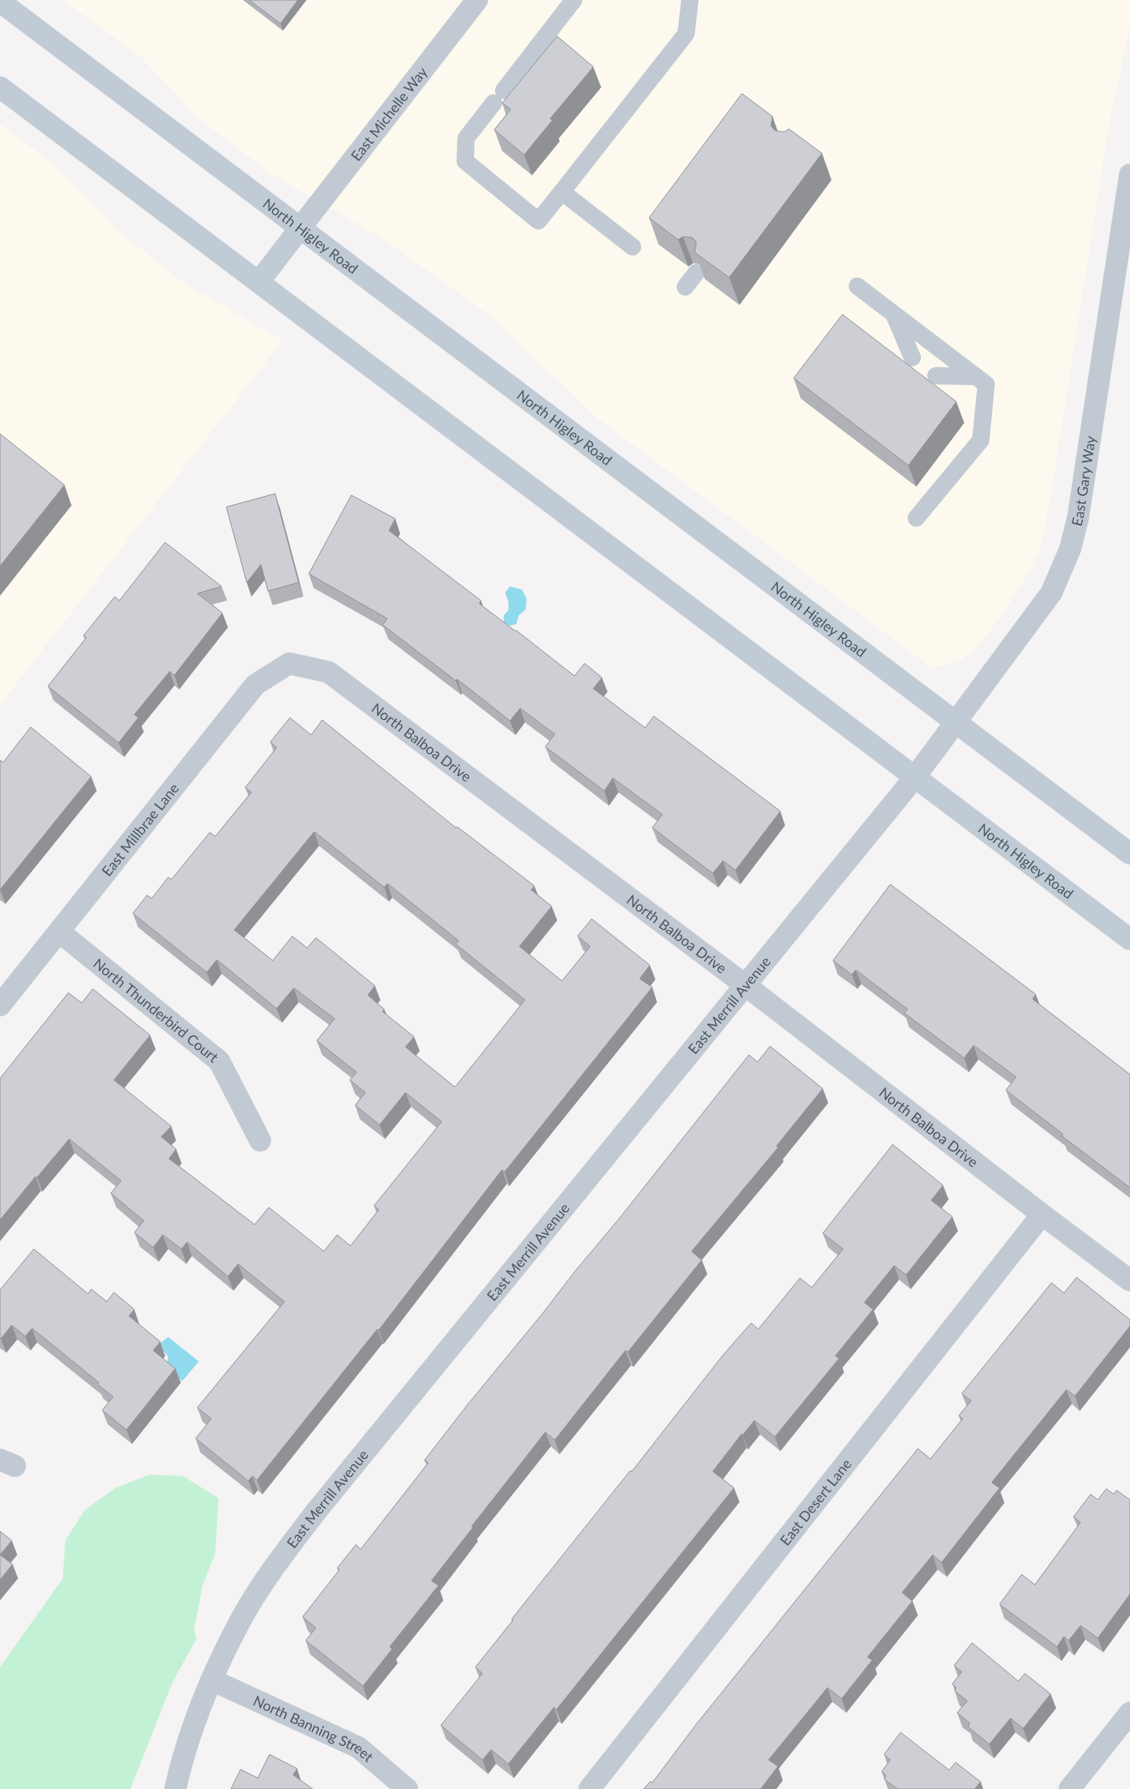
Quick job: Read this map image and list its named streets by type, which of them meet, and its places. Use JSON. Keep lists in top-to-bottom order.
{
  "streets": {
    "main road": ["North Higley Road"],
    "street": [
      "East Michelle Way",
      "East Gary Way",
      "North Balboa Drive",
      "East Millbrae Lane",
      "East Merrill Avenue",
      "North Thunderbird Court",
      "East Desert Lane",
      "North Banning Street"
    ]
  },
  "crossings": [
    ["East Michelle Way", "North Higley Road"],
    ["North Higley Road", "East Gary Way"],
    ["North Higley Road", "East Merrill Avenue"],
    ["East Gary Way", "East Merrill Avenue"],
    ["North Balboa Drive", "East Millbrae Lane"],
    ["North Balboa Drive", "East Merrill Avenue"],
    ["North Balboa Drive", "East Desert Lane"],
    ["East Millbrae Lane", "North Thunderbird Court"],
    ["East Merrill Avenue", "North Banning Street"]
  ]
}
